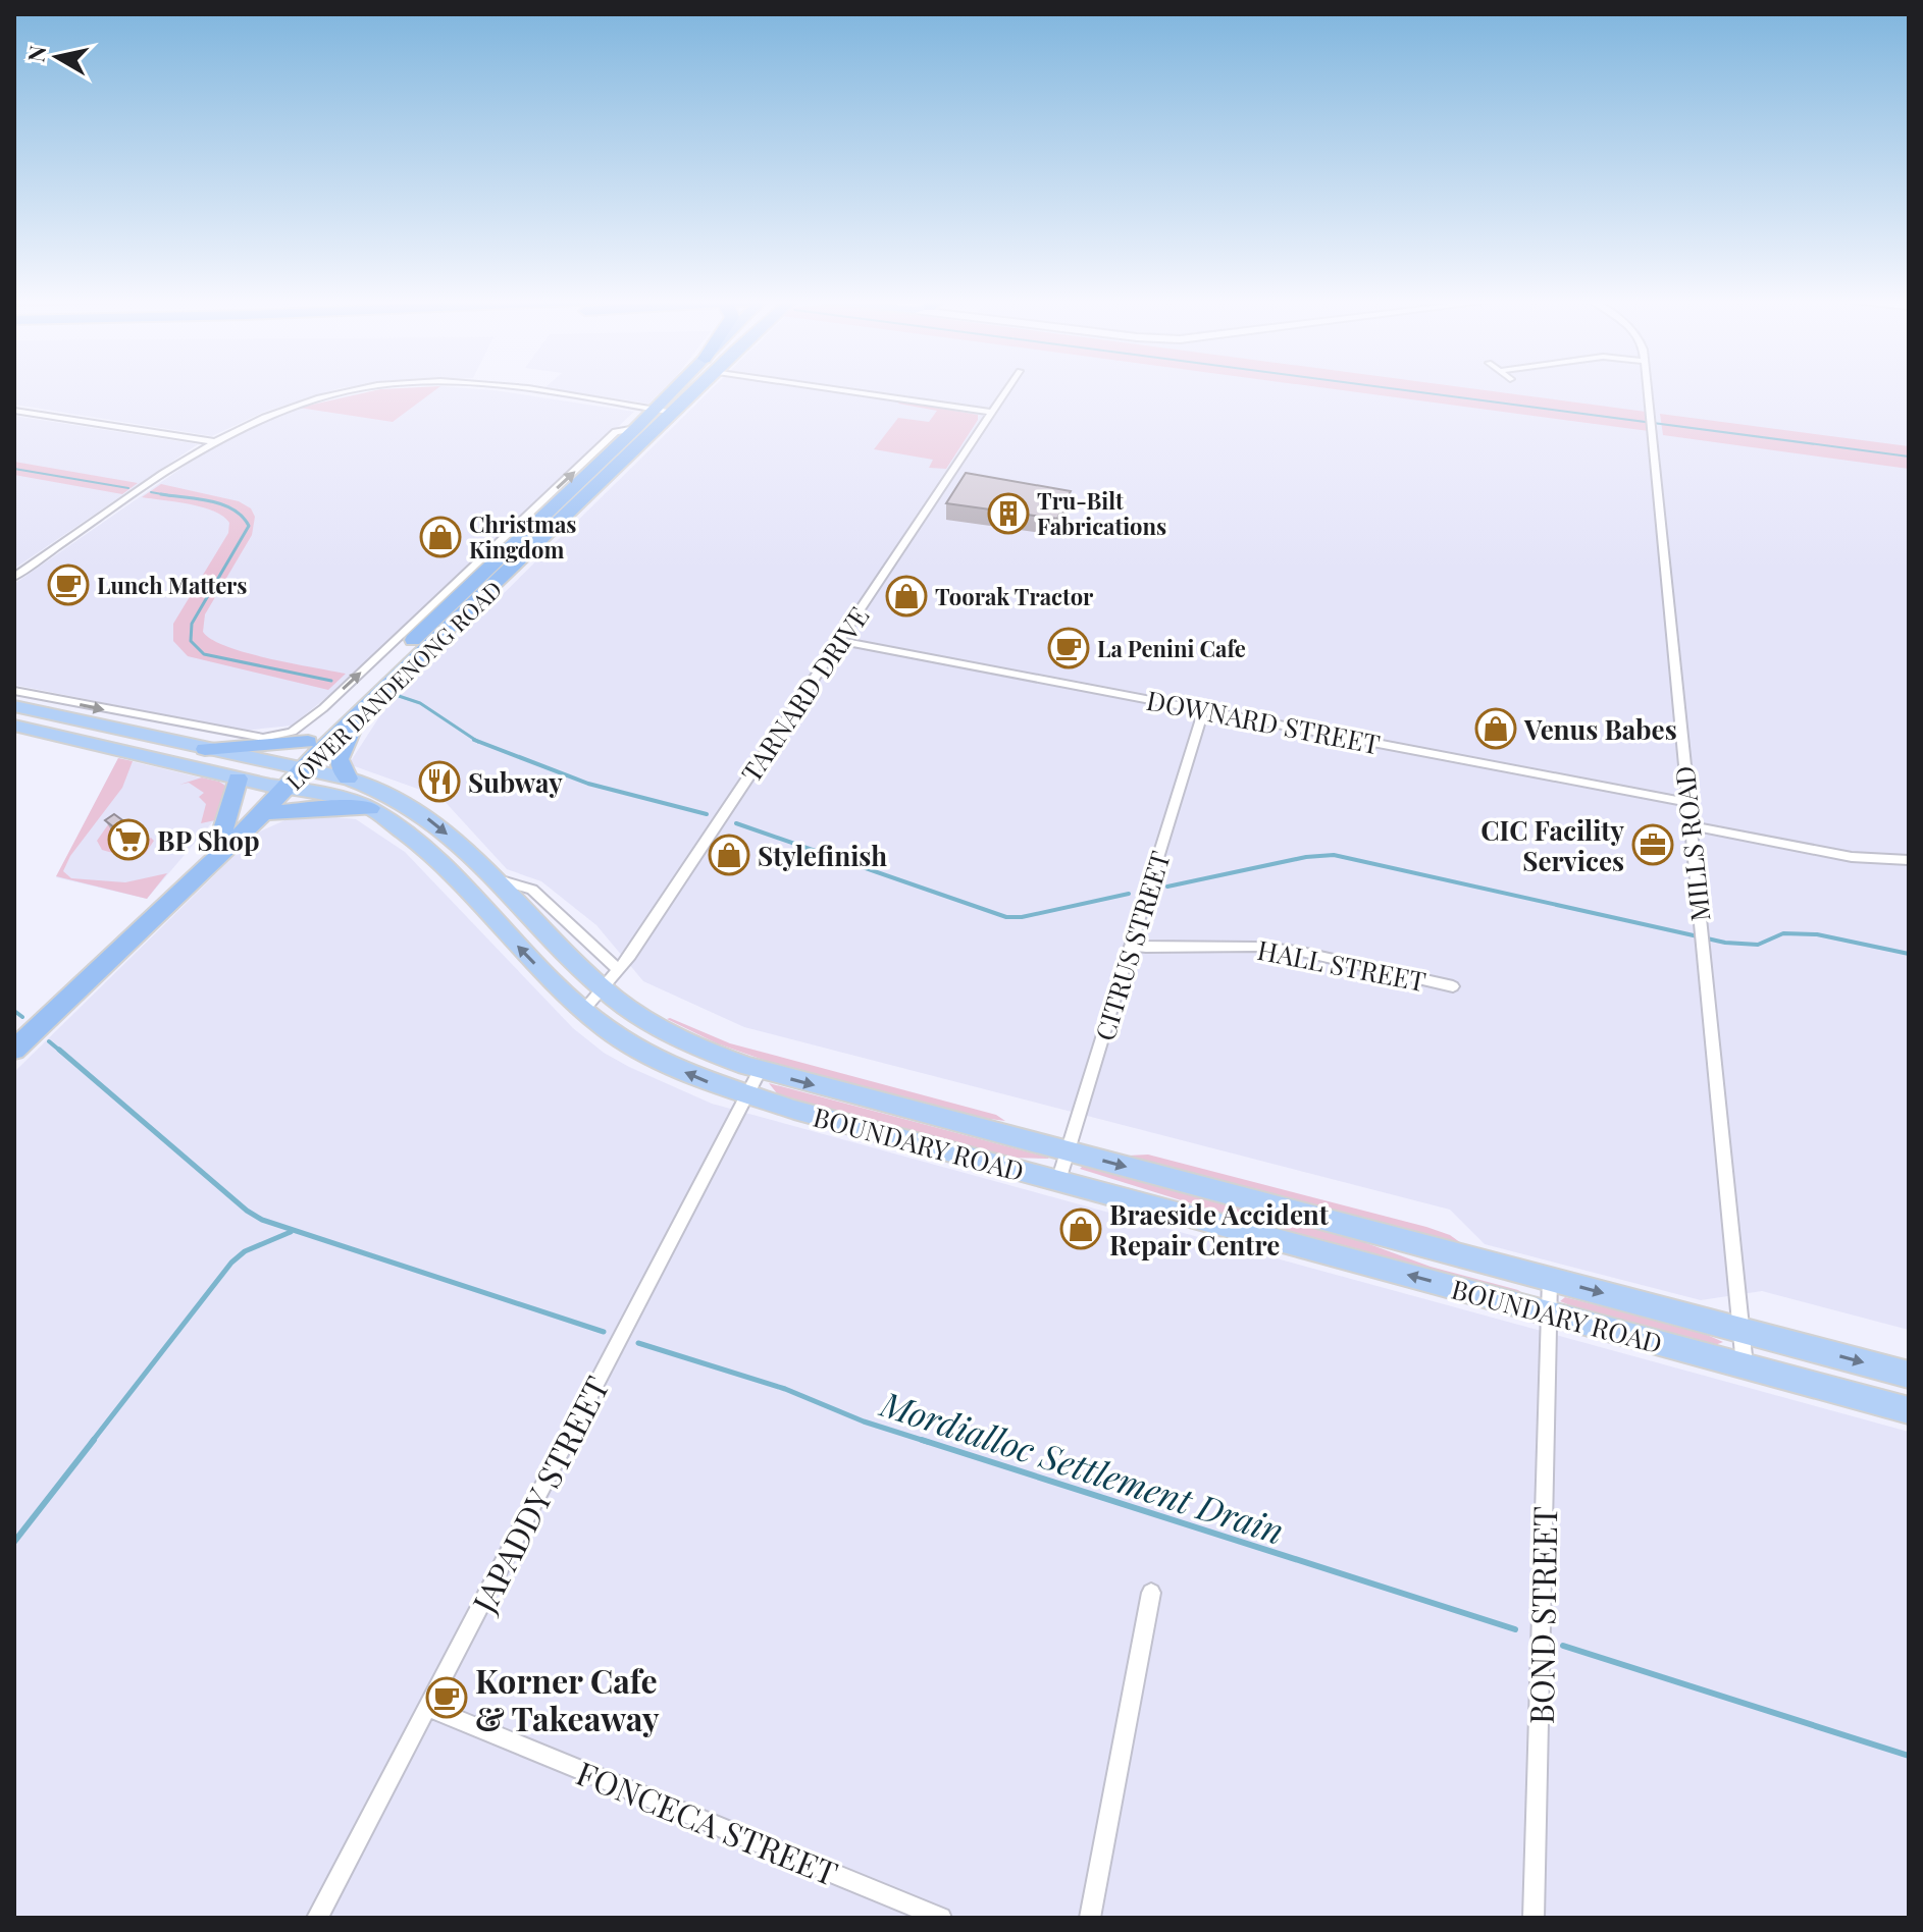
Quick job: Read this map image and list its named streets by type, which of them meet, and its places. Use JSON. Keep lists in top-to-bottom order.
{
  "streets": {
    "highway": ["LOWER DANDENONG ROAD"],
    "main road": ["BOUNDARY ROAD"],
    "street": [
      "TARNARD DRIVE",
      "DOWNARD STREET",
      "MILLS ROAD",
      "CITRUS STREET",
      "HALL STREET",
      "JAPADDY STREET",
      "BOND STREET",
      "FONCECA STREET"
    ]
  },
  "crossings": [
    ["LOWER DANDENONG ROAD", "BOUNDARY ROAD"],
    ["TARNARD DRIVE", "DOWNARD STREET"],
    ["TARNARD DRIVE", "BOUNDARY ROAD"],
    ["DOWNARD STREET", "MILLS ROAD"],
    ["DOWNARD STREET", "CITRUS STREET"],
    ["MILLS ROAD", "BOUNDARY ROAD"],
    ["CITRUS STREET", "HALL STREET"],
    ["CITRUS STREET", "BOUNDARY ROAD"],
    ["BOUNDARY ROAD", "JAPADDY STREET"],
    ["BOUNDARY ROAD", "BOND STREET"],
    ["JAPADDY STREET", "FONCECA STREET"]
  ],
  "water": ["Mordialloc Settlement Drain"],
  "places": {
    "building": ["Tru-Bilt Fabrications"],
    "shop": [
      "Christmas Kingdom",
      "Toorak Tractor",
      "Venus Babes",
      "Stylefinish",
      "Braeside Accident Repair Centre"
    ],
    "cafe": ["Lunch Matters", "La Penini Cafe", "Korner Cafe & Takeaway"],
    "restaurant": ["Subway"],
    "supermarket": ["BP Shop"],
    "office": ["CIC Facility Services"]
  },
  "north": "left"
}
